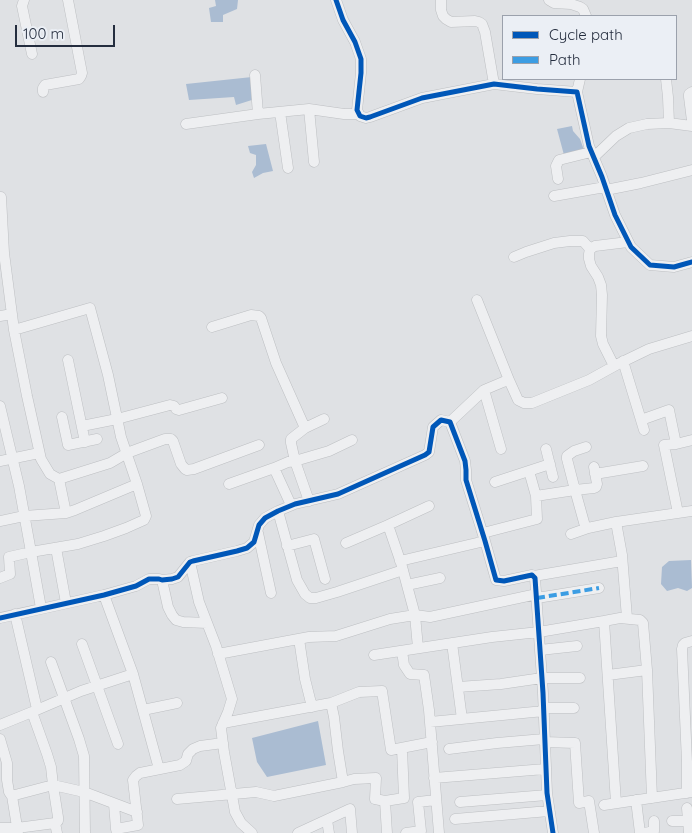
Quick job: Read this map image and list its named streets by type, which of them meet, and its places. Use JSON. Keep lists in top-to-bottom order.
{
  "legend": ["Cycle path", "Path"],
  "scale_bar": "100 m"
}
